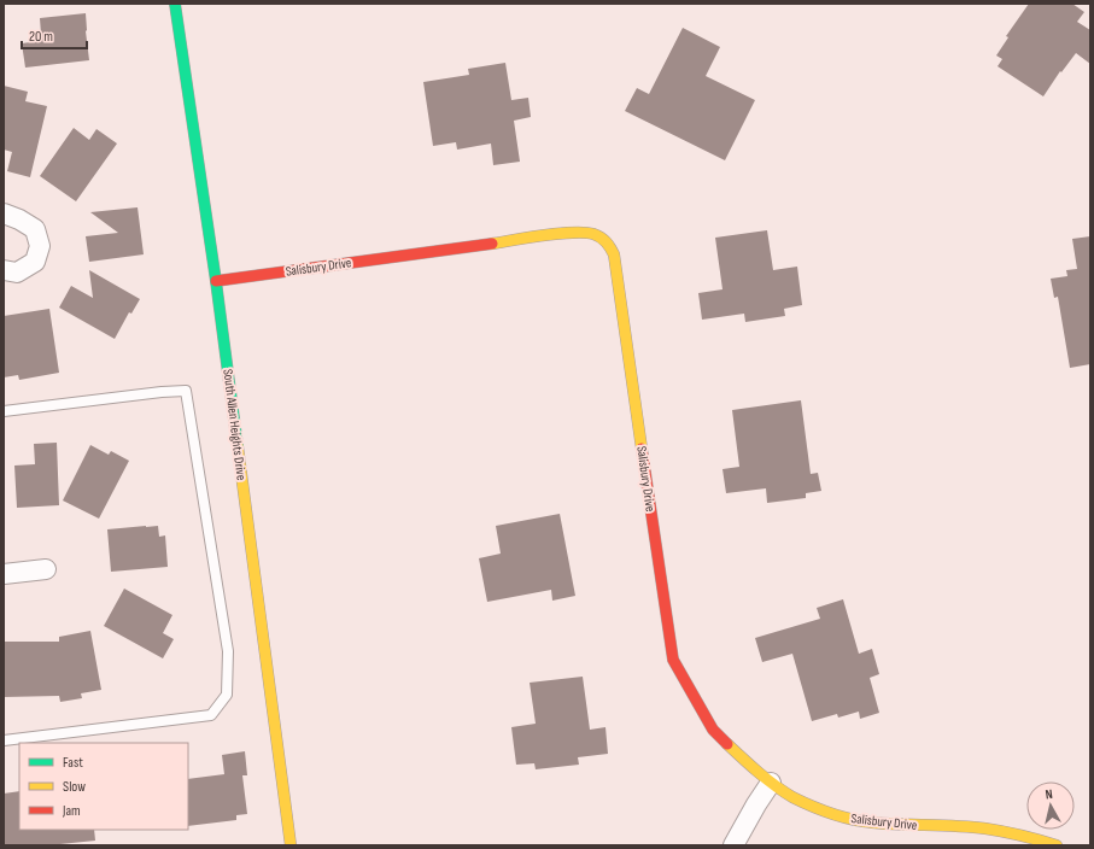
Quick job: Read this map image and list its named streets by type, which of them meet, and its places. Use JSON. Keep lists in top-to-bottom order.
{
  "streets": {
    "street": ["Salisbury Drive", "South Allen Heights Drive"]
  },
  "crossings": [
    ["Salisbury Drive", "South Allen Heights Drive"]
  ],
  "legend": ["Fast", "Slow", "Jam"],
  "scale_bar": "20 m",
  "north": "top"
}
